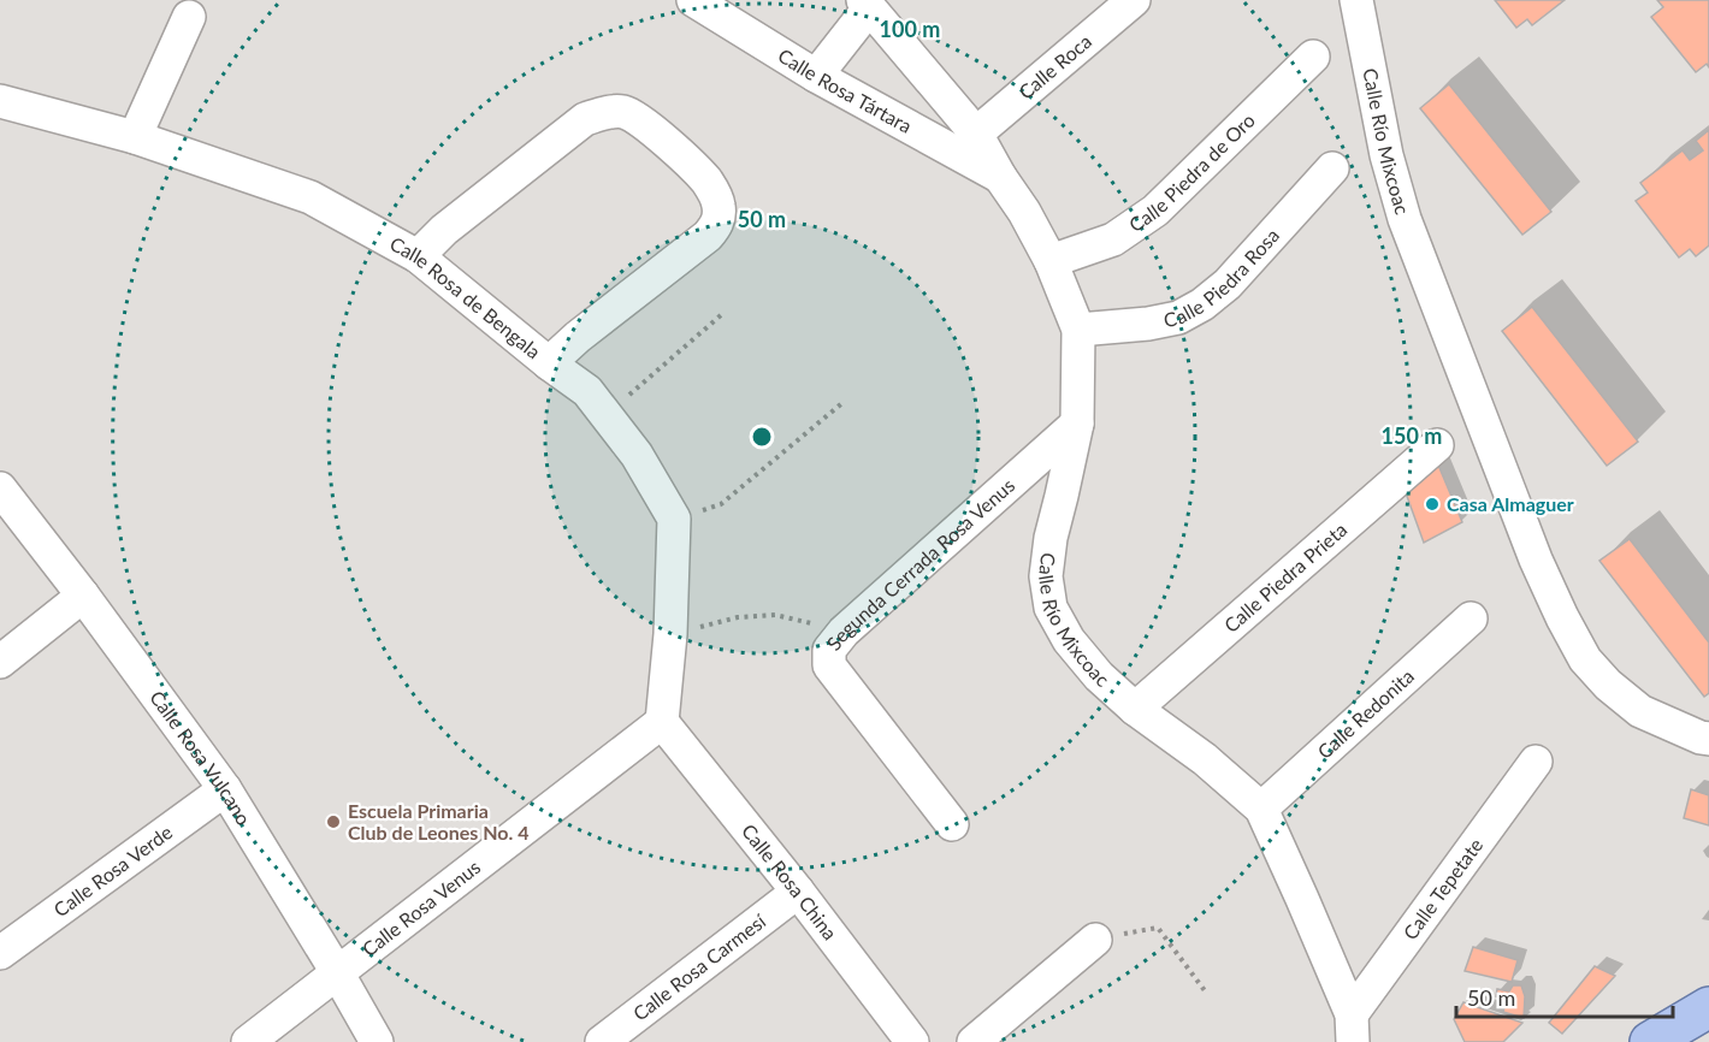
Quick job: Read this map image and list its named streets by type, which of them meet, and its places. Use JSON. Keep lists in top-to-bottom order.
{
  "streets": {
    "street": [
      "Calle Roca",
      "Calle Rosa Tártara",
      "Calle Río Mixcoac",
      "Calle Piedra de Oro",
      "Calle Piedra Rosa",
      "Calle Rosa de Bengala",
      "Segunda Cerrada Rosa Venus",
      "Calle Piedra Prieta",
      "Calle Redonita",
      "Calle Rosa Vulcano",
      "Calle Rosa Verde",
      "Calle Rosa China",
      "Calle Tepetate",
      "Calle Rosa Venus",
      "Calle Rosa Carmesí"
    ]
  },
  "crossings": [
    ["Calle Roca", "Calle Río Mixcoac"],
    ["Calle Rosa Tártara", "Calle Río Mixcoac"],
    ["Calle Río Mixcoac", "Calle Piedra de Oro"],
    ["Calle Río Mixcoac", "Calle Piedra Rosa"],
    ["Calle Río Mixcoac", "Segunda Cerrada Rosa Venus"],
    ["Calle Río Mixcoac", "Calle Piedra Prieta"],
    ["Calle Río Mixcoac", "Calle Redonita"],
    ["Calle Río Mixcoac", "Calle Tepetate"],
    ["Calle Rosa Vulcano", "Calle Rosa Verde"],
    ["Calle Rosa Vulcano", "Calle Rosa Venus"],
    ["Calle Rosa China", "Calle Rosa Venus"],
    ["Calle Rosa China", "Calle Rosa Carmesí"]
  ],
  "places": ["Casa Almaguer", "Escuela Primaria Club de Leones No. 4"],
  "scale_bar": "50 m",
  "rings": ["100 m", "50 m", "150 m"]
}
